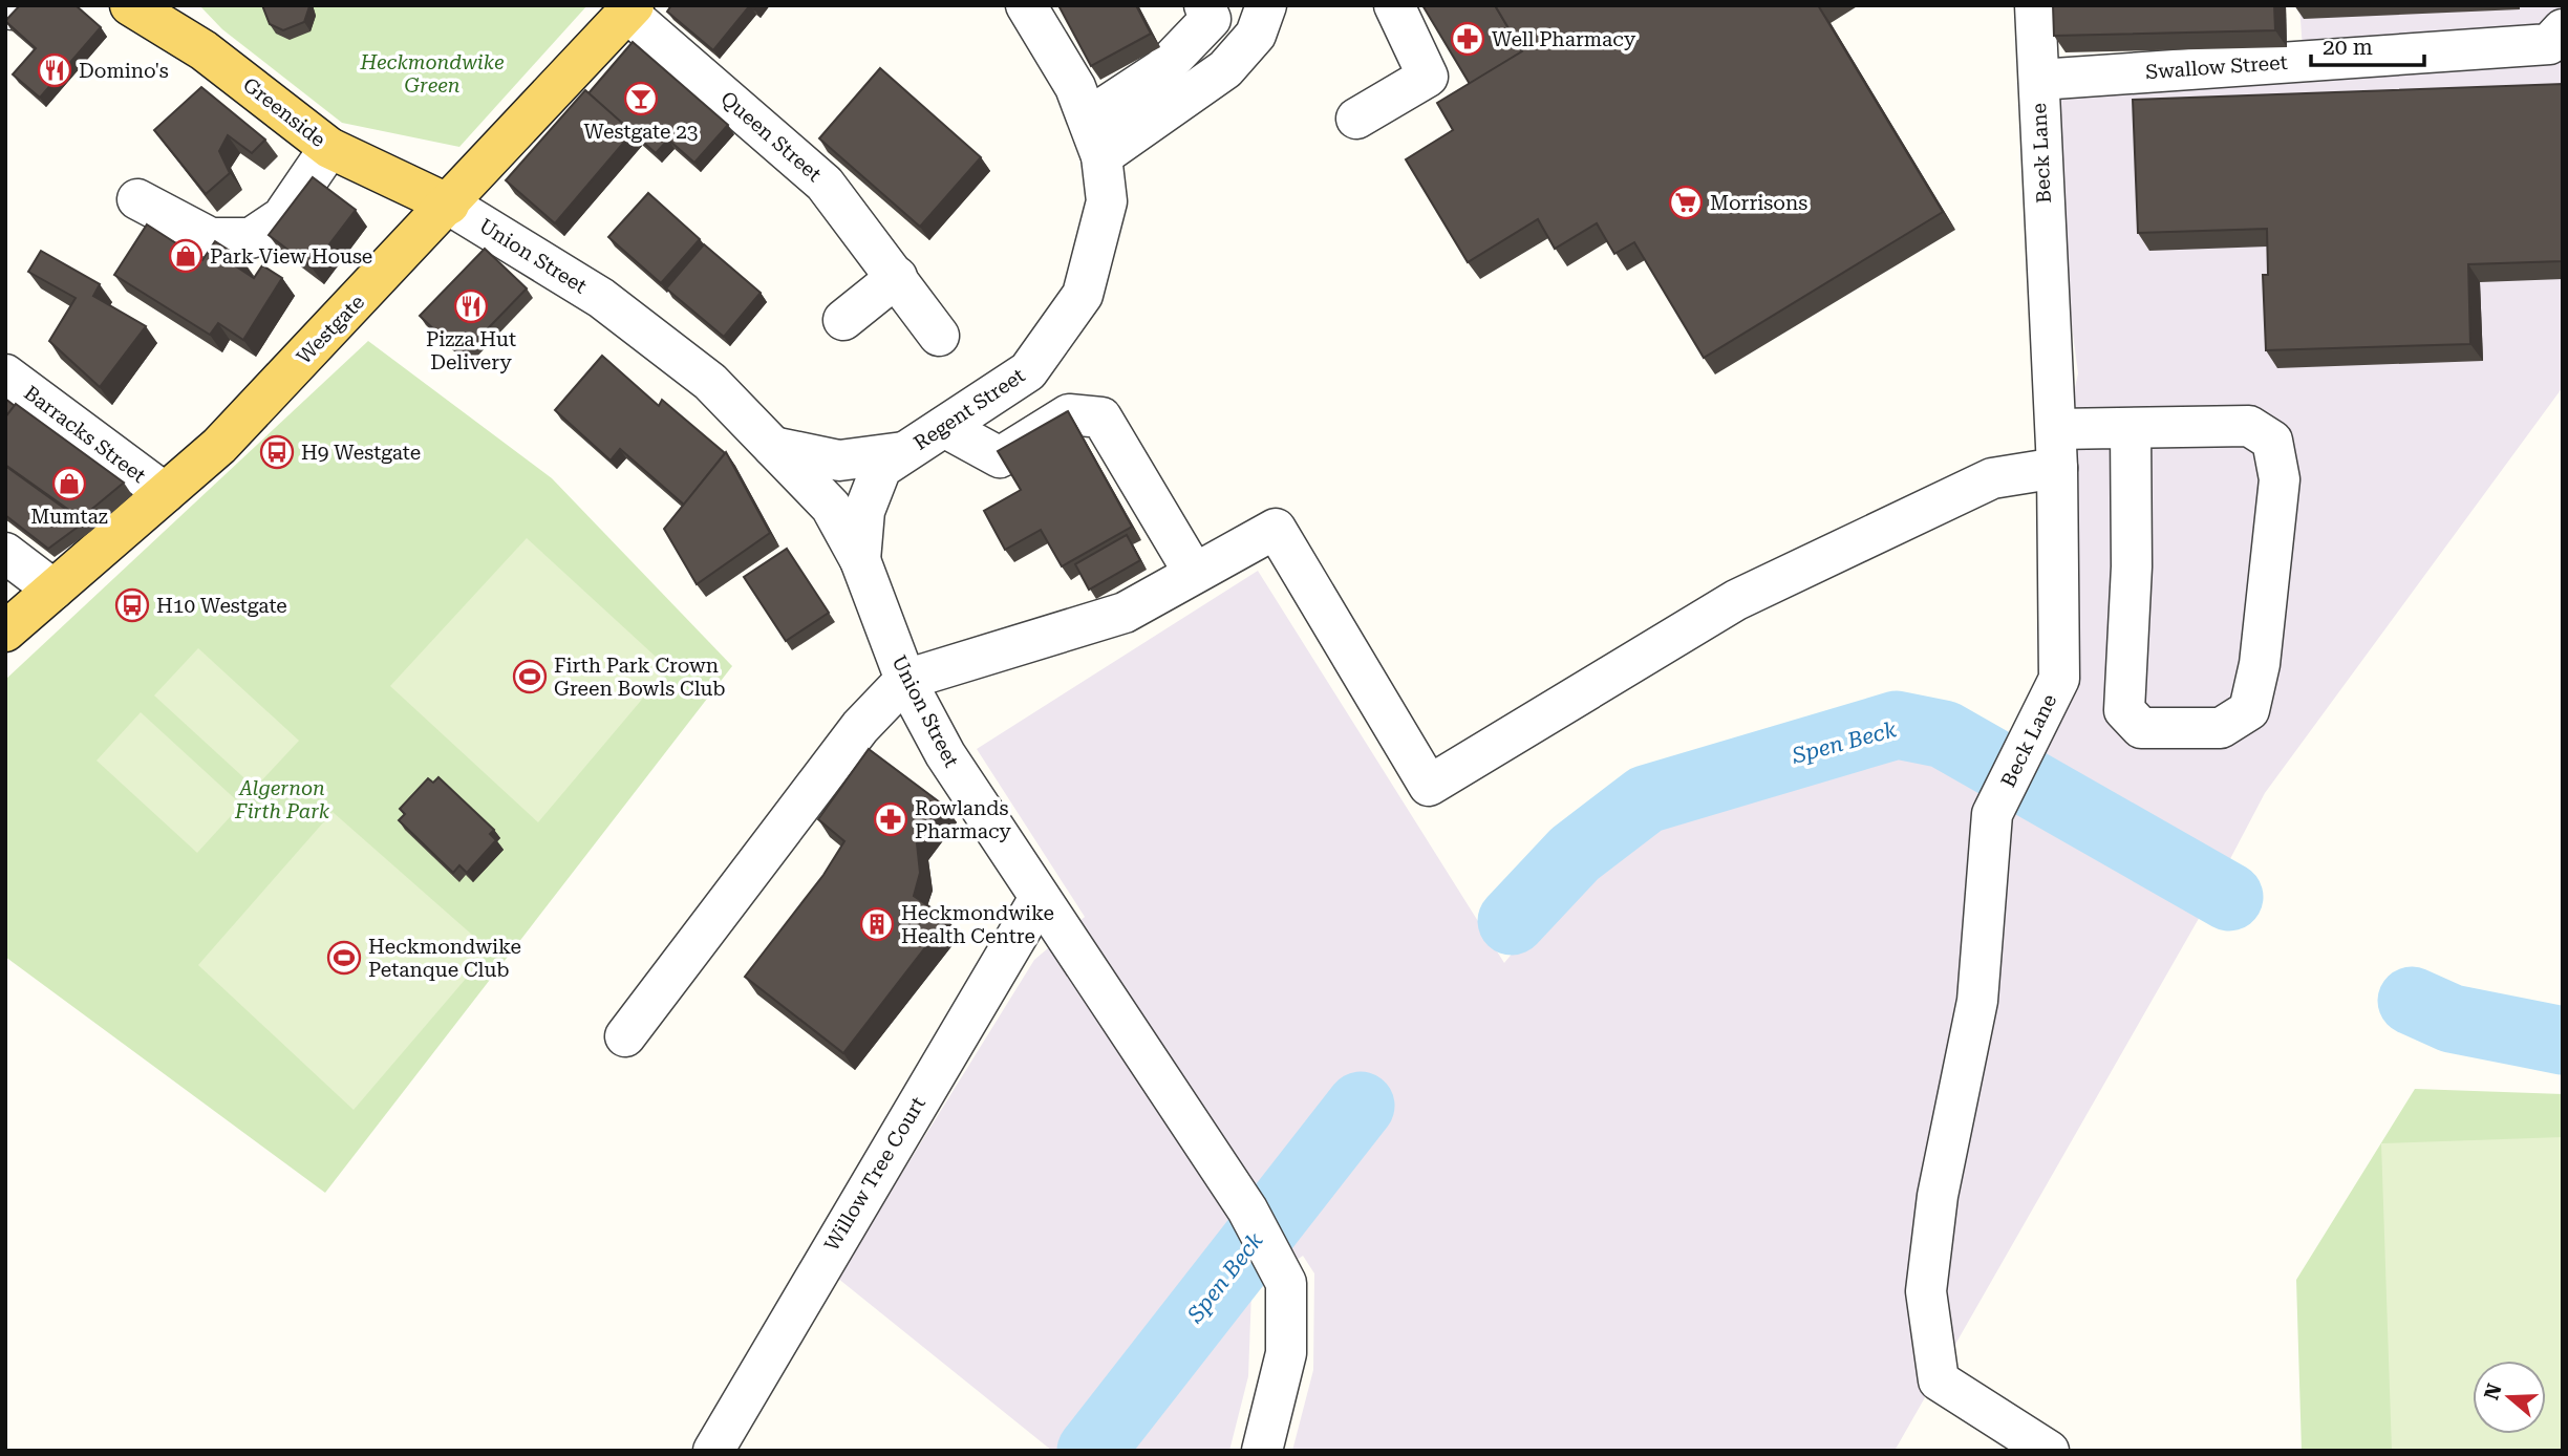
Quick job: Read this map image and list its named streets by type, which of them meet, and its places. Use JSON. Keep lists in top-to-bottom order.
{
  "streets": {
    "main road": ["Greenside", "Westgate"],
    "street": [
      "Swallow Street",
      "Queen Street",
      "Beck Lane",
      "Union Street",
      "Regent Street",
      "Barracks Street",
      "Willow Tree Court"
    ]
  },
  "crossings": [
    ["Swallow Street", "Beck Lane"],
    ["Greenside", "Union Street"],
    ["Greenside", "Westgate"],
    ["Queen Street", "Westgate"],
    ["Union Street", "Westgate"],
    ["Union Street", "Regent Street"],
    ["Union Street", "Willow Tree Court"],
    ["Westgate", "Barracks Street"]
  ],
  "water": ["Spen Beck"],
  "parks": ["Heckmondwike Green", "Algernon Firth Park"],
  "places": {
    "pharmacy": ["Well Pharmacy", "Rowlands Pharmacy"],
    "restaurant": ["Domino's", "Pizza Hut Delivery"],
    "bar": ["Westgate 23"],
    "supermarket": ["Morrisons"],
    "shop": ["Park View House", "Mumtaz"],
    "bus stop": ["H9 Westgate", "H10 Westgate"],
    "sports": ["Firth Park Crown Green Bowls Club", "Heckmondwike Petanque Club"],
    "building": ["Heckmondwike Health Centre"]
  },
  "scale_bar": "20 m",
  "north": "left"
}
